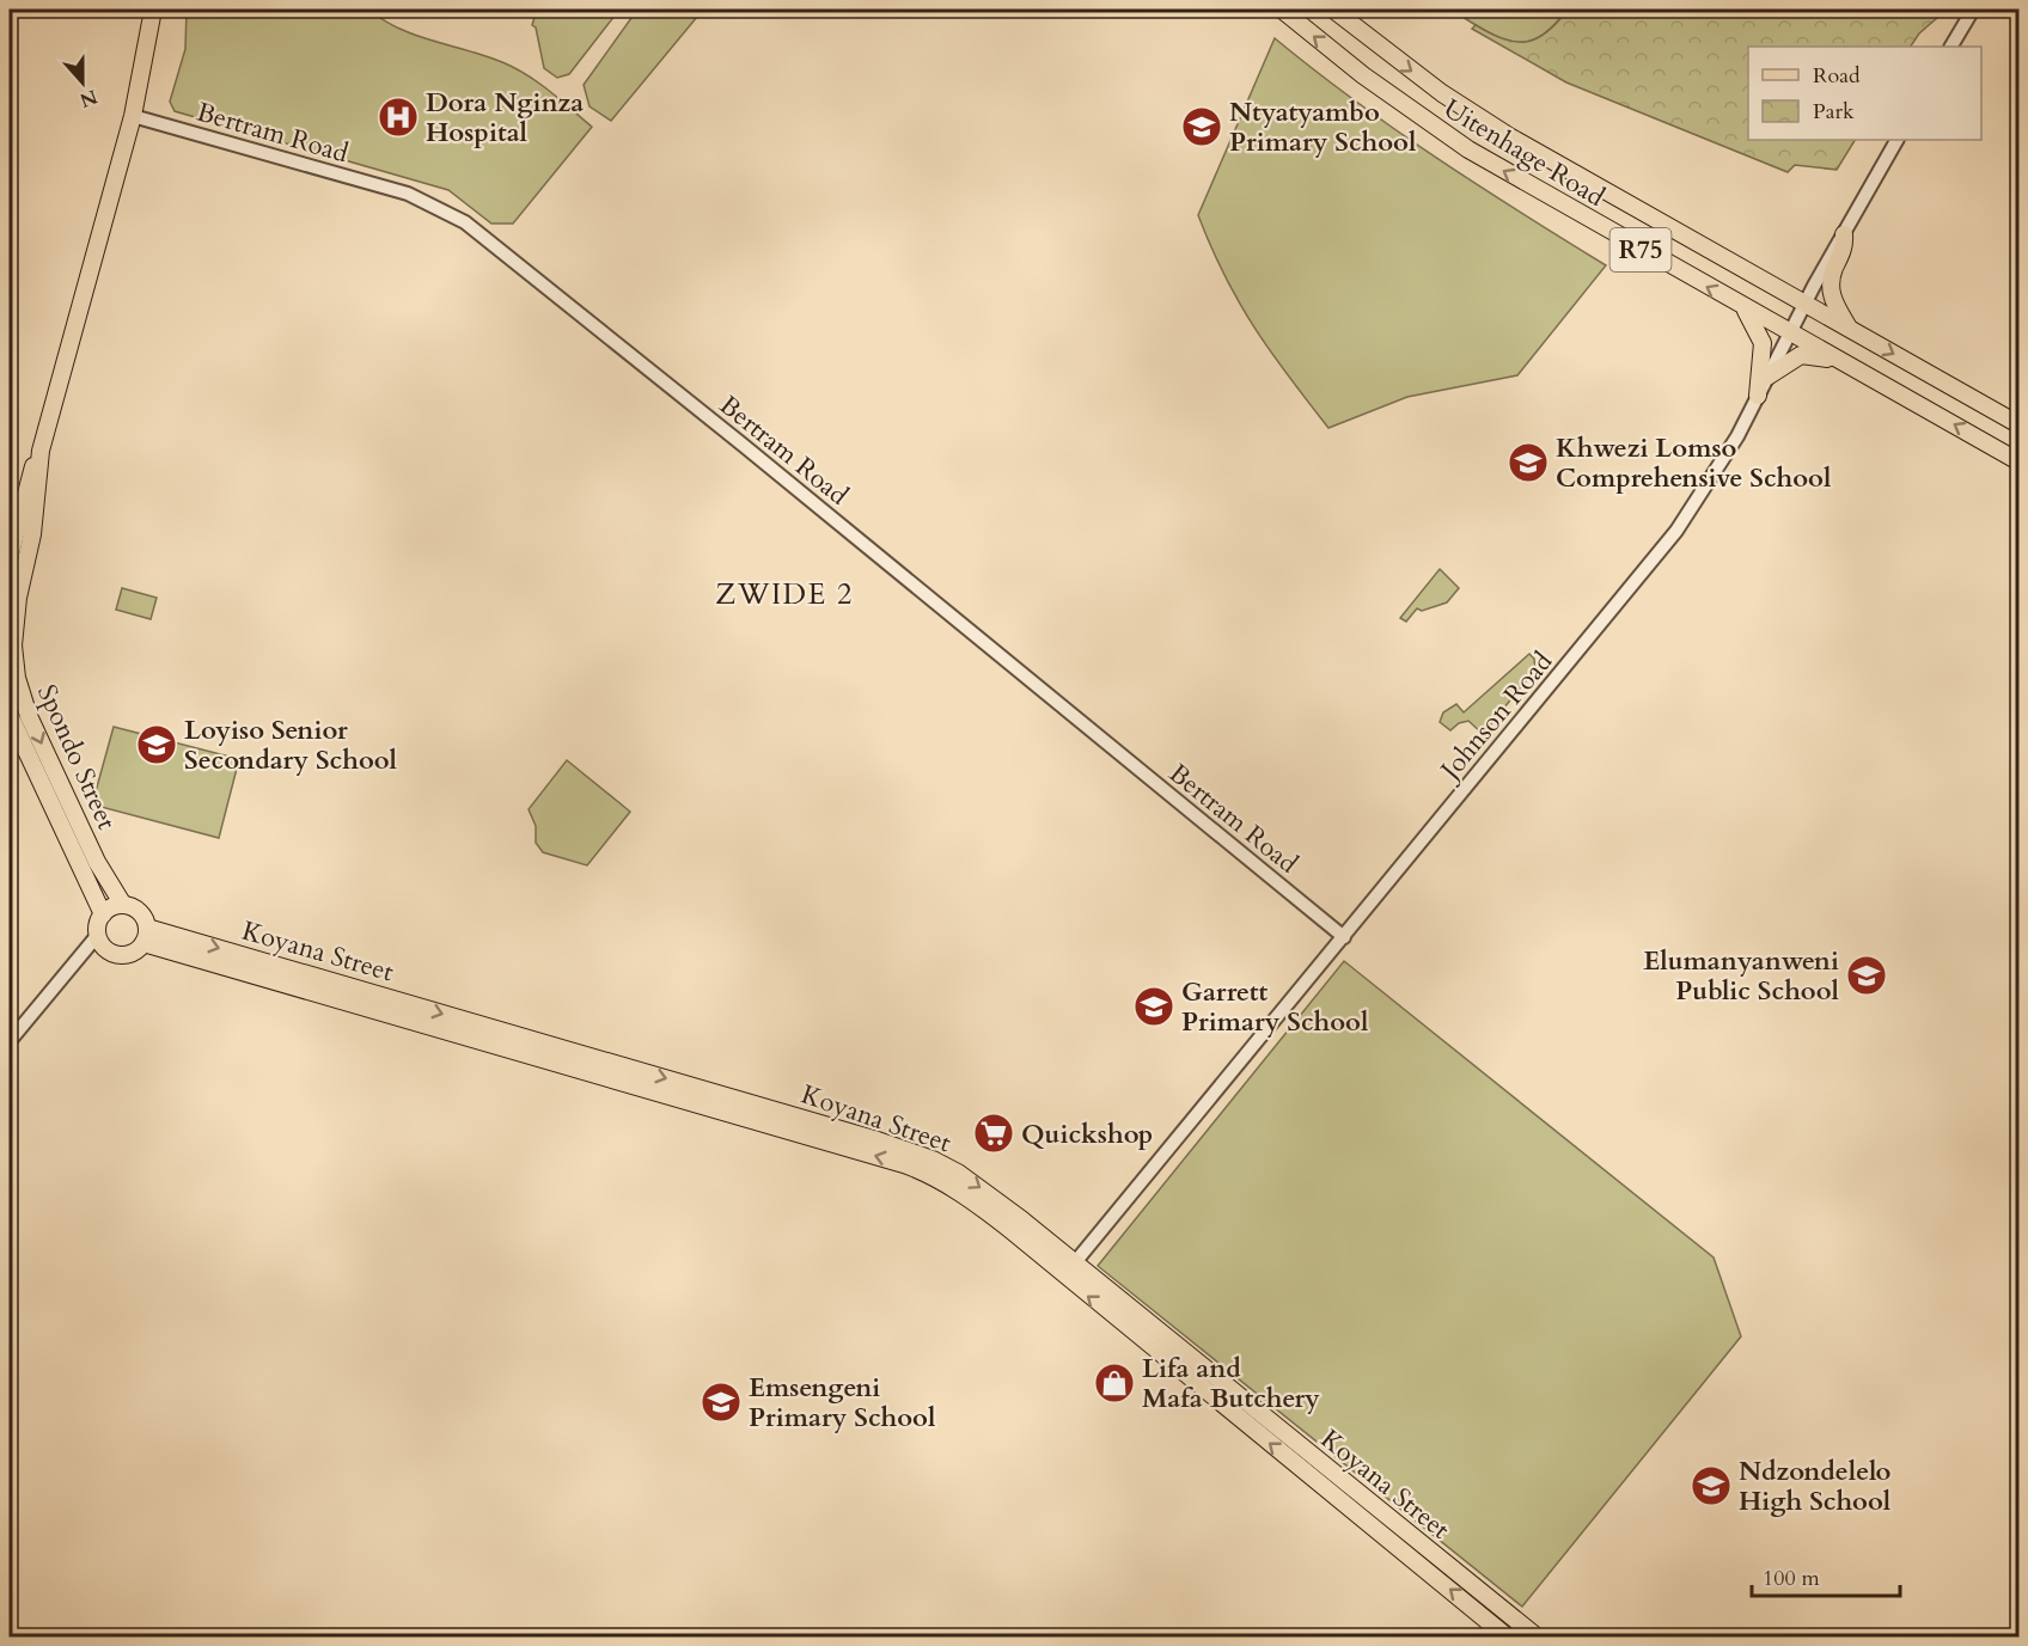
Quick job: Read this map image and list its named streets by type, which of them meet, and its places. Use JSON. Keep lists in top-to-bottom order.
{
  "streets": {
    "main road": [
      "Uitenhage Road",
      "R75",
      "Spondo Street",
      "Koyana Street"
    ],
    "street": ["Bertram Road", "Johnson Road"]
  },
  "crossings": [
    ["Bertram Road", "Johnson Road"],
    ["Bertram Road", "Spondo Street"],
    ["Uitenhage Road", "Johnson Road"],
    ["Johnson Road", "Koyana Street"],
    ["Spondo Street", "Koyana Street"]
  ],
  "districts": ["ZWIDE 2"],
  "places": {
    "hospital": ["Dora Nginza Hospital"],
    "school or university": [
      "Ntyatyambo Primary School",
      "Khwezi Lomso Comprehensive School",
      "Loyiso Senior Secondary School",
      "Elumanyanweni Public School",
      "Garrett Primary School",
      "Emsengeni Primary School",
      "Ndzondelelo High School"
    ],
    "supermarket": ["Quickshop"],
    "shop": ["Lifa and Mafa Butchery"]
  },
  "legend": ["Road", "Park"],
  "scale_bar": "100 m",
  "north": "bottom"
}
